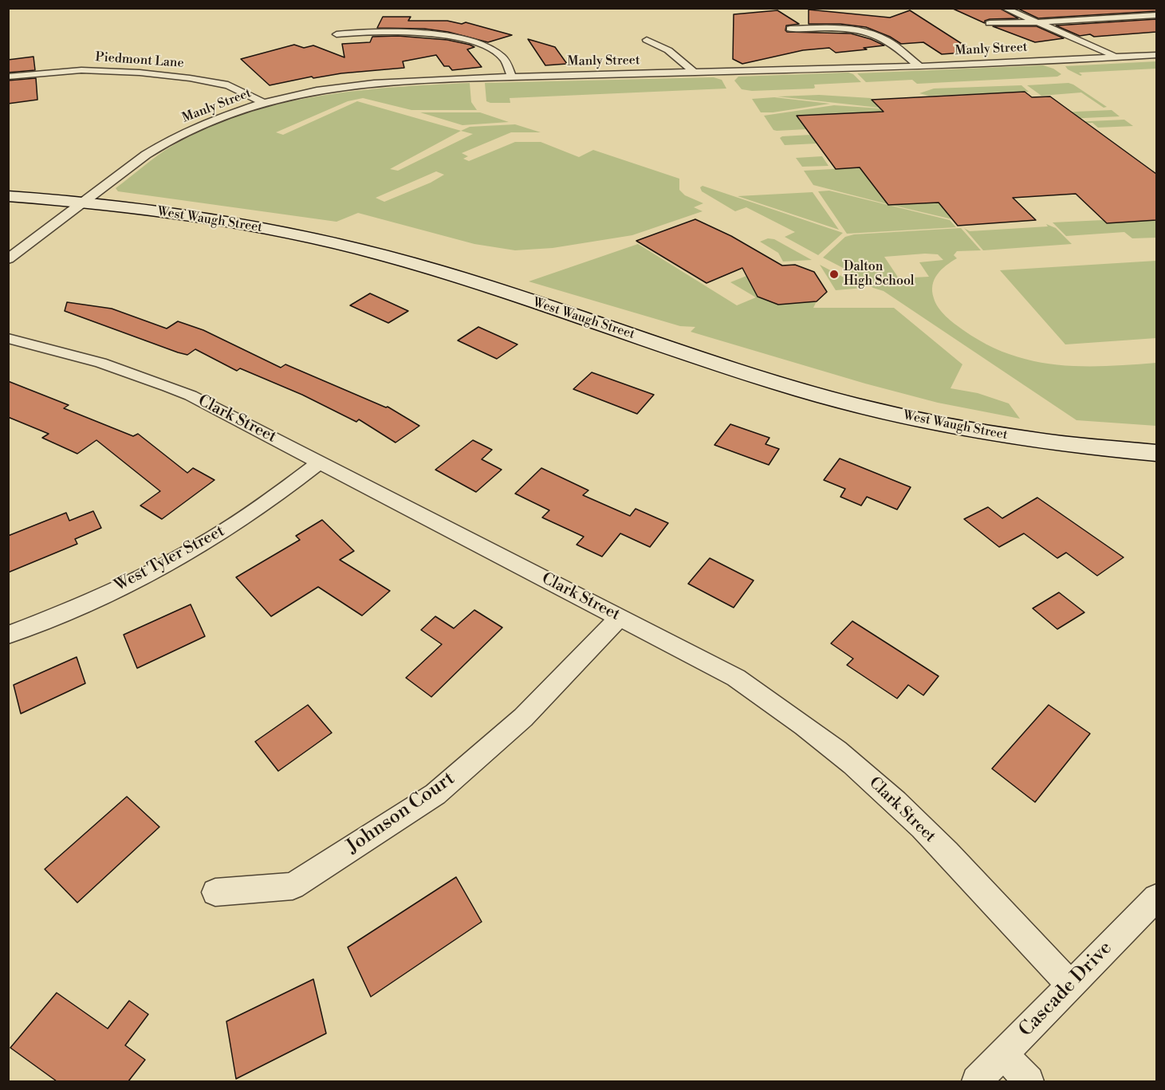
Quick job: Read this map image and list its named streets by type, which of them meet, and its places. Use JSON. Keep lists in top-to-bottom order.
{
  "streets": {
    "street": [
      "Manly Street",
      "Piedmont Lane",
      "West Waugh Street",
      "Clark Street",
      "West Tyler Street",
      "Johnson Court",
      "Cascade Drive"
    ]
  },
  "crossings": [
    ["Manly Street", "Piedmont Lane"],
    ["Manly Street", "West Waugh Street"],
    ["Clark Street", "West Tyler Street"],
    ["Clark Street", "Johnson Court"],
    ["Clark Street", "Cascade Drive"]
  ],
  "places": ["Dalton High School"]
}
